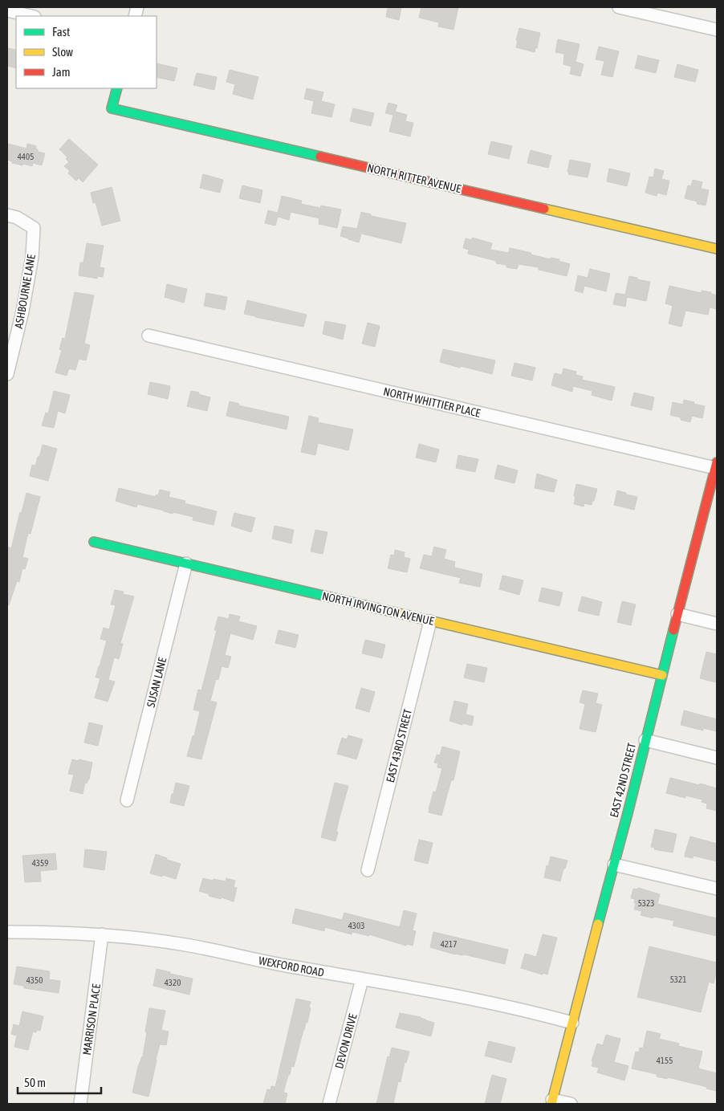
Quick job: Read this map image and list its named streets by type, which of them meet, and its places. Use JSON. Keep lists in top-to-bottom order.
{
  "streets": {
    "street": [
      "NORTH RITTER AVENUE",
      "ASHBOURNE LANE",
      "NORTH WHITTIER PLACE",
      "NORTH IRVINGTON AVENUE",
      "SUSAN LANE",
      "EAST 43RD STREET",
      "EAST 42ND STREET",
      "WEXFORD ROAD",
      "MARRISON PLACE",
      "DEVON DRIVE"
    ]
  },
  "crossings": [
    ["NORTH WHITTIER PLACE", "EAST 42ND STREET"],
    ["NORTH IRVINGTON AVENUE", "SUSAN LANE"],
    ["NORTH IRVINGTON AVENUE", "EAST 43RD STREET"],
    ["NORTH IRVINGTON AVENUE", "EAST 42ND STREET"],
    ["EAST 42ND STREET", "WEXFORD ROAD"],
    ["WEXFORD ROAD", "MARRISON PLACE"],
    ["WEXFORD ROAD", "DEVON DRIVE"]
  ],
  "house_numbers": [
    "4405",
    "4359",
    "5323",
    "4303",
    "4217",
    "5321",
    "4350",
    "4320",
    "4155"
  ],
  "legend": ["Fast", "Slow", "Jam"],
  "scale_bar": "50 m"
}
